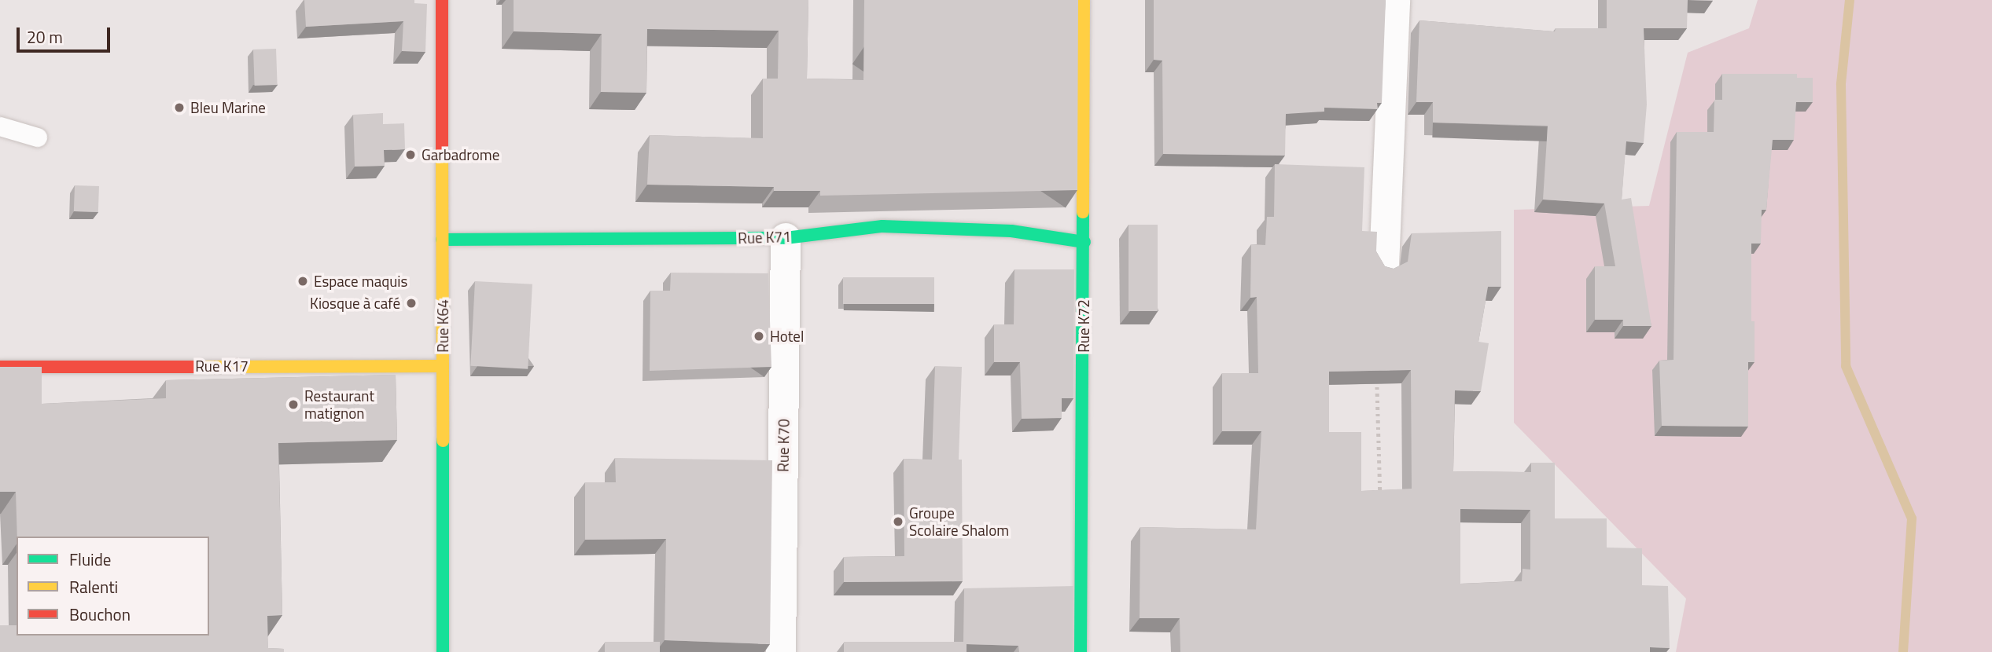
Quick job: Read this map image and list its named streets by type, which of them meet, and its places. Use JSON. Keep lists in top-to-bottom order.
{
  "streets": {
    "street": [
      "Rue K71",
      "Rue K64",
      "Rue K72",
      "Rue K17",
      "Rue K70"
    ]
  },
  "crossings": [
    ["Rue K71", "Rue K64"],
    ["Rue K71", "Rue K72"],
    ["Rue K71", "Rue K70"],
    ["Rue K64", "Rue K17"]
  ],
  "places": [
    "Bleu Marine",
    "Garbadrome",
    "Espace maquis",
    "Kiosque à café",
    "Hotel",
    "Restaurant matignon",
    "Groupe Scolaire Shalom"
  ],
  "legend": ["Fluide", "Ralenti", "Bouchon"],
  "scale_bar": "20 m"
}
